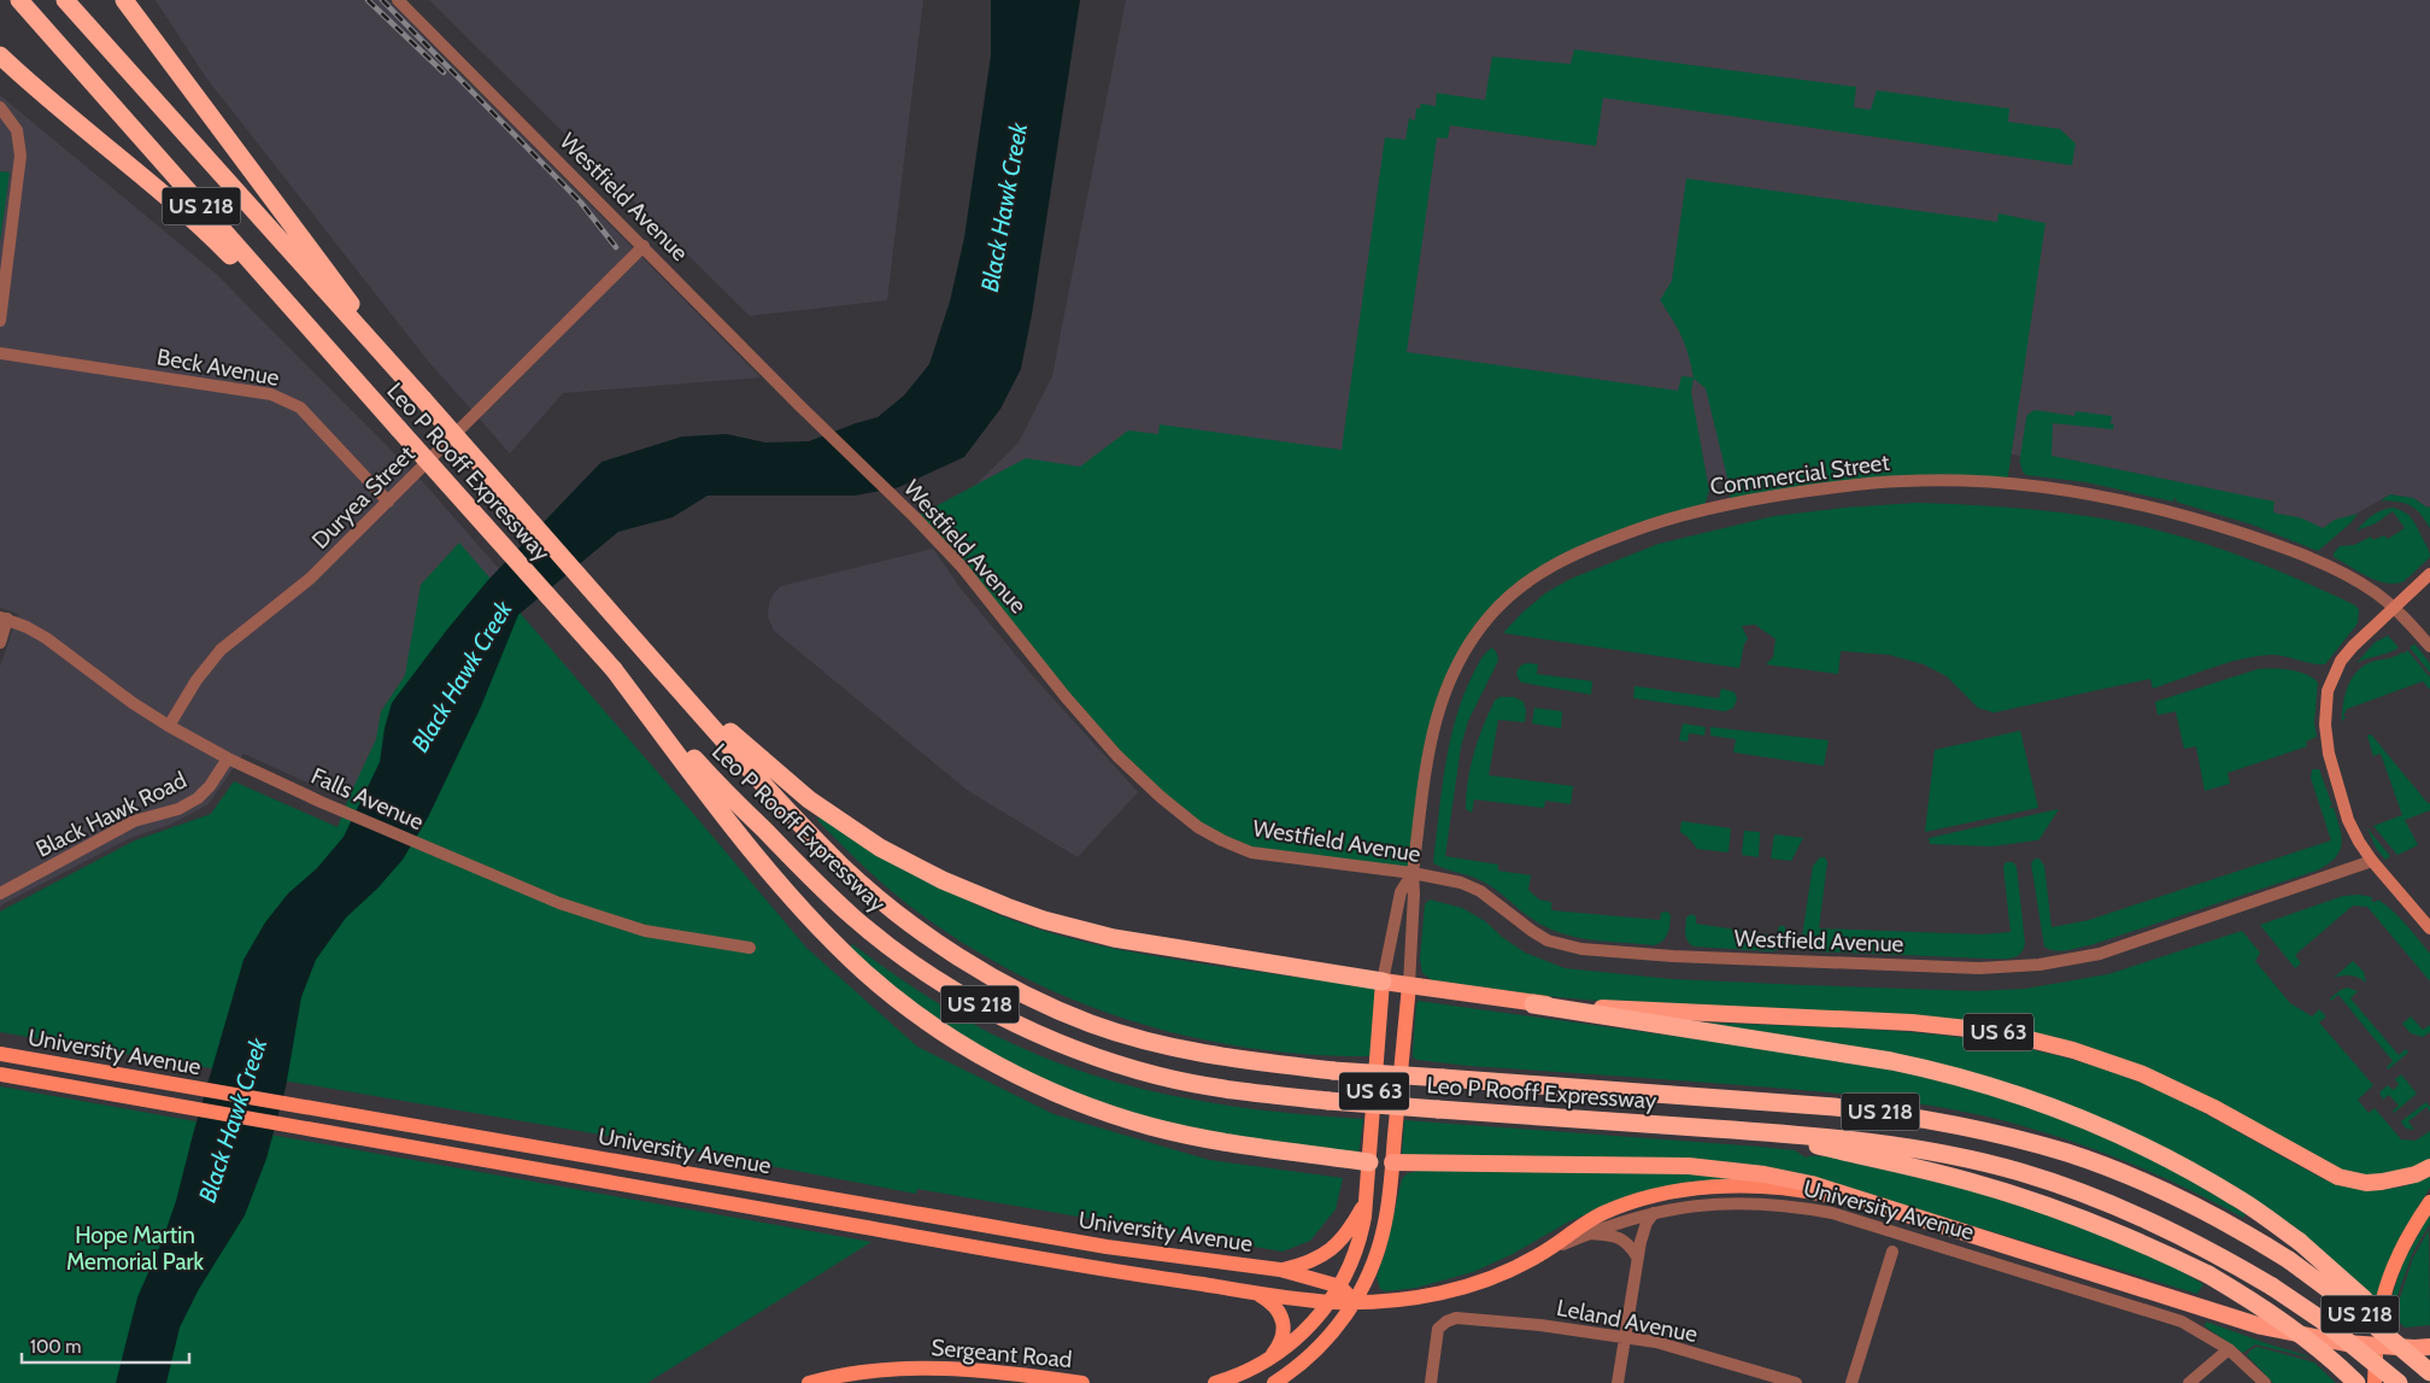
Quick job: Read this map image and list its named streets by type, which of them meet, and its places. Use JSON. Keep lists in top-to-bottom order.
{
  "streets": {
    "highway": ["US 218", "Leo P Rooff Expressway", "US 63"],
    "main road": ["University Avenue", "Sergeant Road"],
    "street": [
      "Westfield Avenue",
      "Beck Avenue",
      "Commercial Street",
      "Duryea Street",
      "Falls Avenue",
      "Black Hawk Road",
      "Leland Avenue"
    ]
  },
  "crossings": [
    ["Westfield Avenue", "Commercial Street"],
    ["Westfield Avenue", "Duryea Street"],
    ["Beck Avenue", "Duryea Street"],
    ["Duryea Street", "Falls Avenue"],
    ["Falls Avenue", "Black Hawk Road"],
    ["US 63", "University Avenue"]
  ],
  "water": ["Black Hawk Creek"],
  "parks": ["Hope Martin Memorial Park"],
  "scale_bar": "100 m"
}
